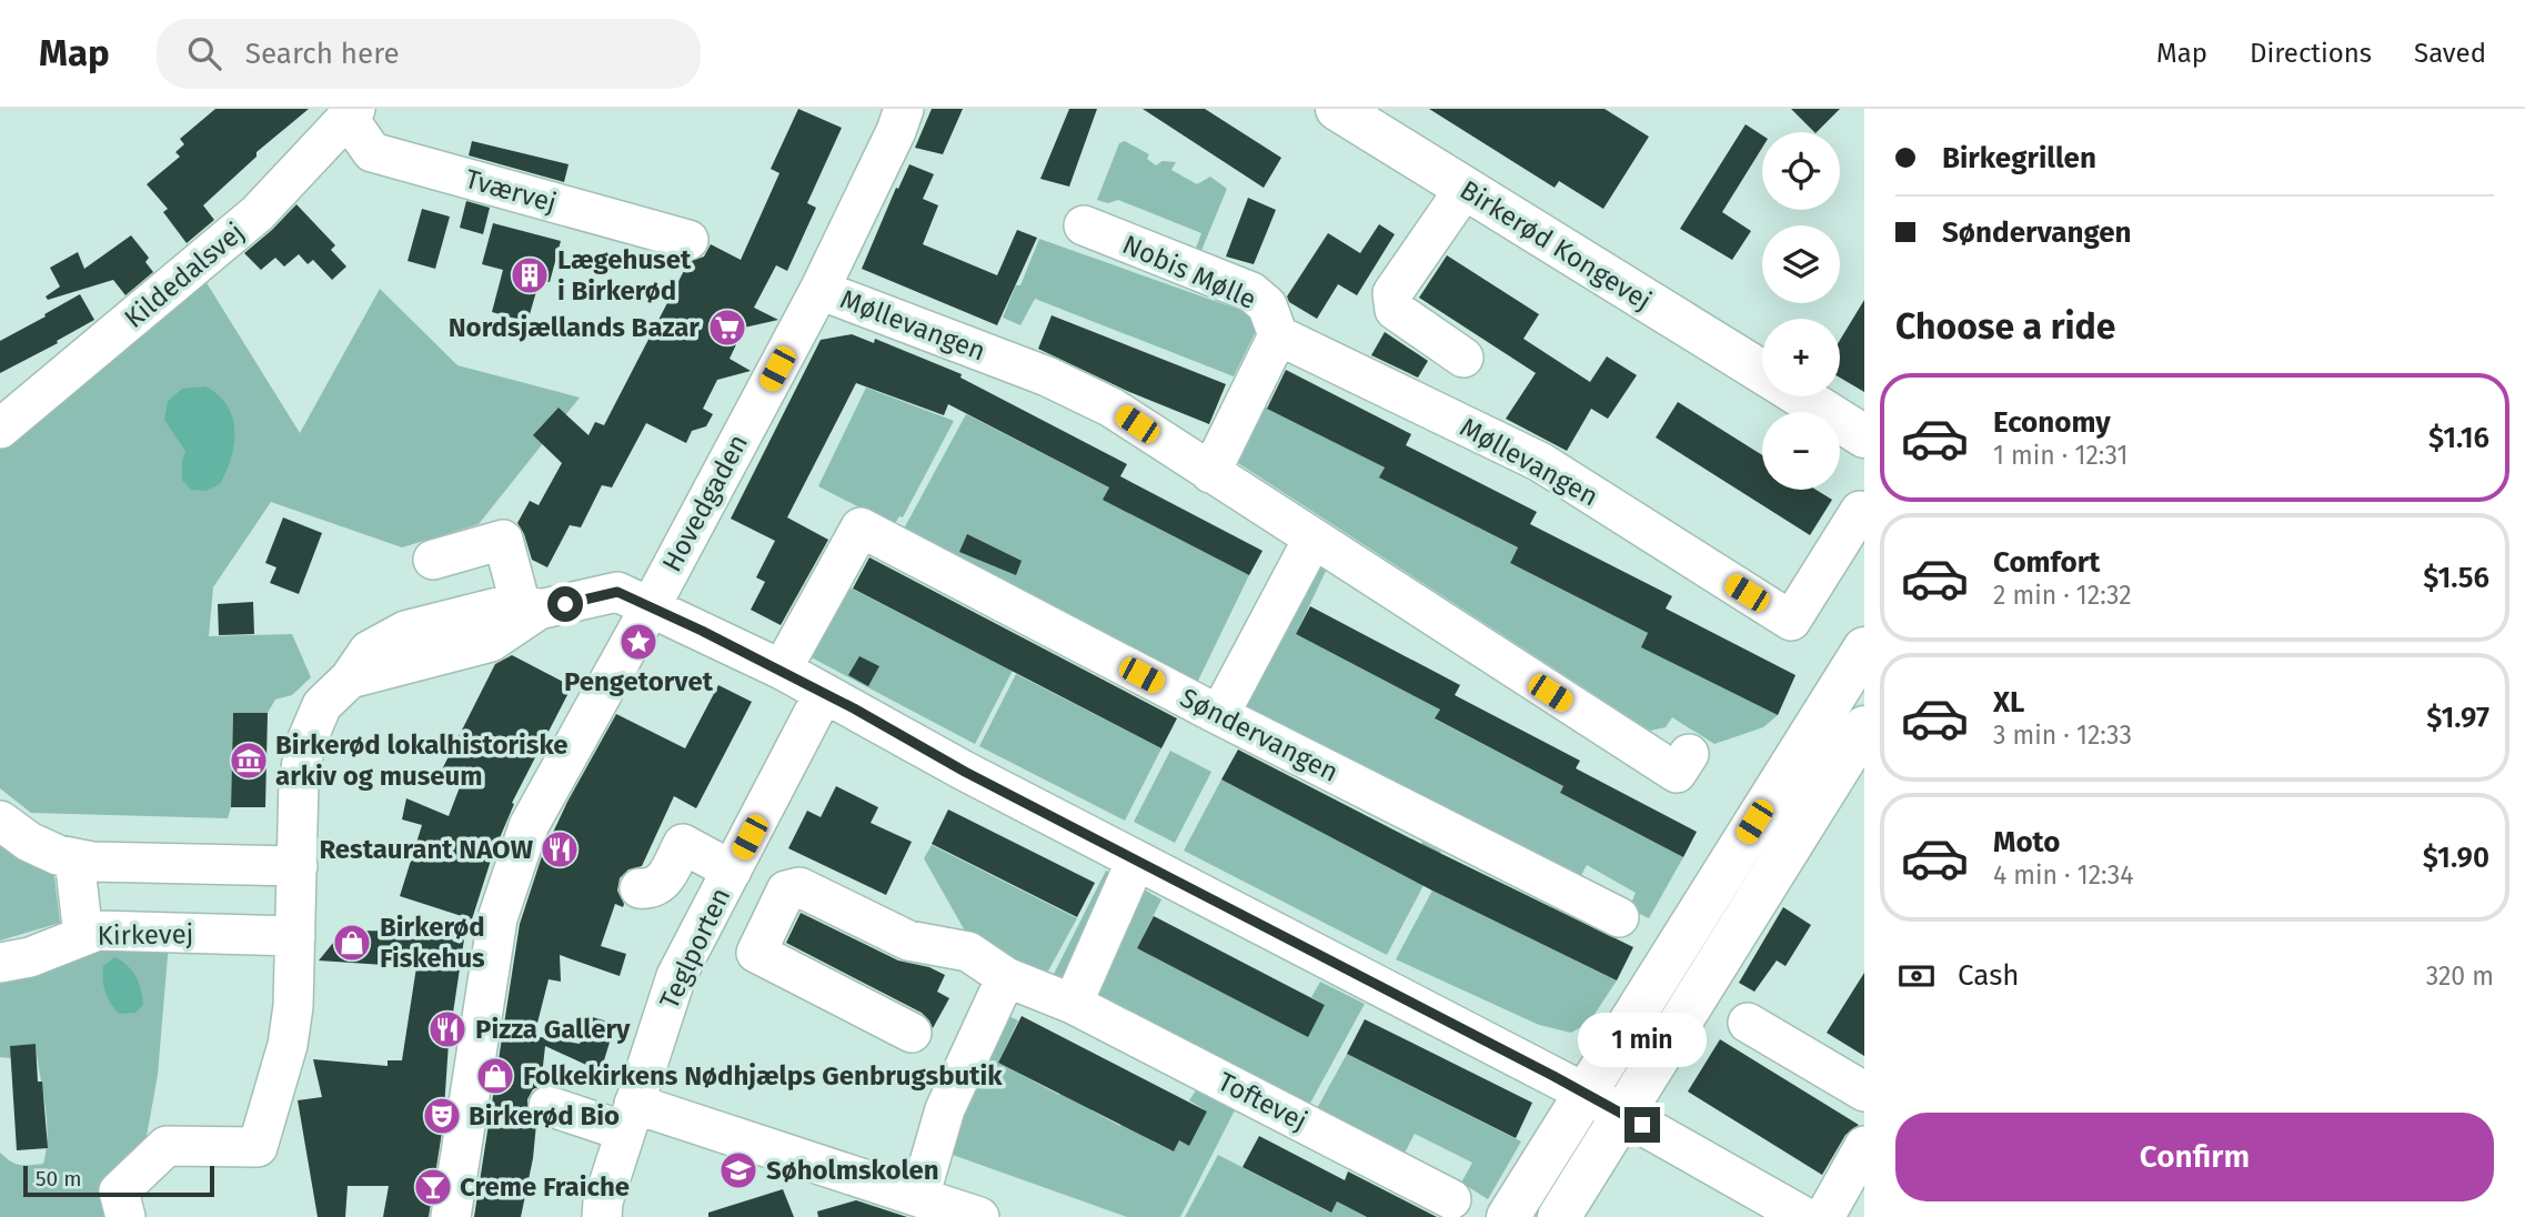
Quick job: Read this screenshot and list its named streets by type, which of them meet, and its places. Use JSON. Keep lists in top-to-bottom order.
{
  "streets": {
    "main road": ["Birkerød Kongevej"],
    "street": [
      "Tværvej",
      "Nobis Mølle",
      "Kildedalsvej",
      "Møllevangen",
      "Hovedgaden",
      "Søndervangen",
      "Kirkevej",
      "Teglporten",
      "Toftevej"
    ]
  },
  "crossings": [
    ["Tværvej", "Kildedalsvej"],
    ["Nobis Mølle", "Møllevangen"],
    ["Møllevangen", "Hovedgaden"]
  ],
  "places": {
    "building": ["Lægehuset i Birkerød"],
    "supermarket": ["Nordsjællands Bazar"],
    "place": ["Pengetorvet"],
    "museum": ["Birkerød lokalhistoriske arkiv og museum"],
    "restaurant": ["Restaurant NAOW", "Pizza Gallery"],
    "shop": ["Birkerød Fiskehus", "Folkekirkens Nødhjælps Genbrugsbutik"],
    "theatre": ["Birkerød Bio"],
    "school or university": ["Søholmskolen"],
    "bar": ["Creme Fraiche"]
  },
  "scale_bar": "50 m",
  "page": {
    "header": "Map",
    "search": "Search here",
    "nav": ["Map", "Directions", "Saved"],
    "banner": ["Birkegrillen", "Søndervangen"],
    "map_buttons": ["+", "−"],
    "heading": "Choose a ride",
    "list": [
      {
        "name": "Economy",
        "note": "1 min · 12:31",
        "value": "$1.16"
      },
      {
        "name": "Comfort",
        "note": "2 min · 12:32",
        "value": "$1.56"
      },
      {
        "name": "XL",
        "note": "3 min · 12:33",
        "value": "$1.97"
      },
      {
        "name": "Moto",
        "note": "4 min · 12:34",
        "value": "$1.90"
      }
    ],
    "pay": ["Cash", "320 m"],
    "bubble": "1 min",
    "buttons": "Confirm",
    "scale": "50 m"
  }
}
